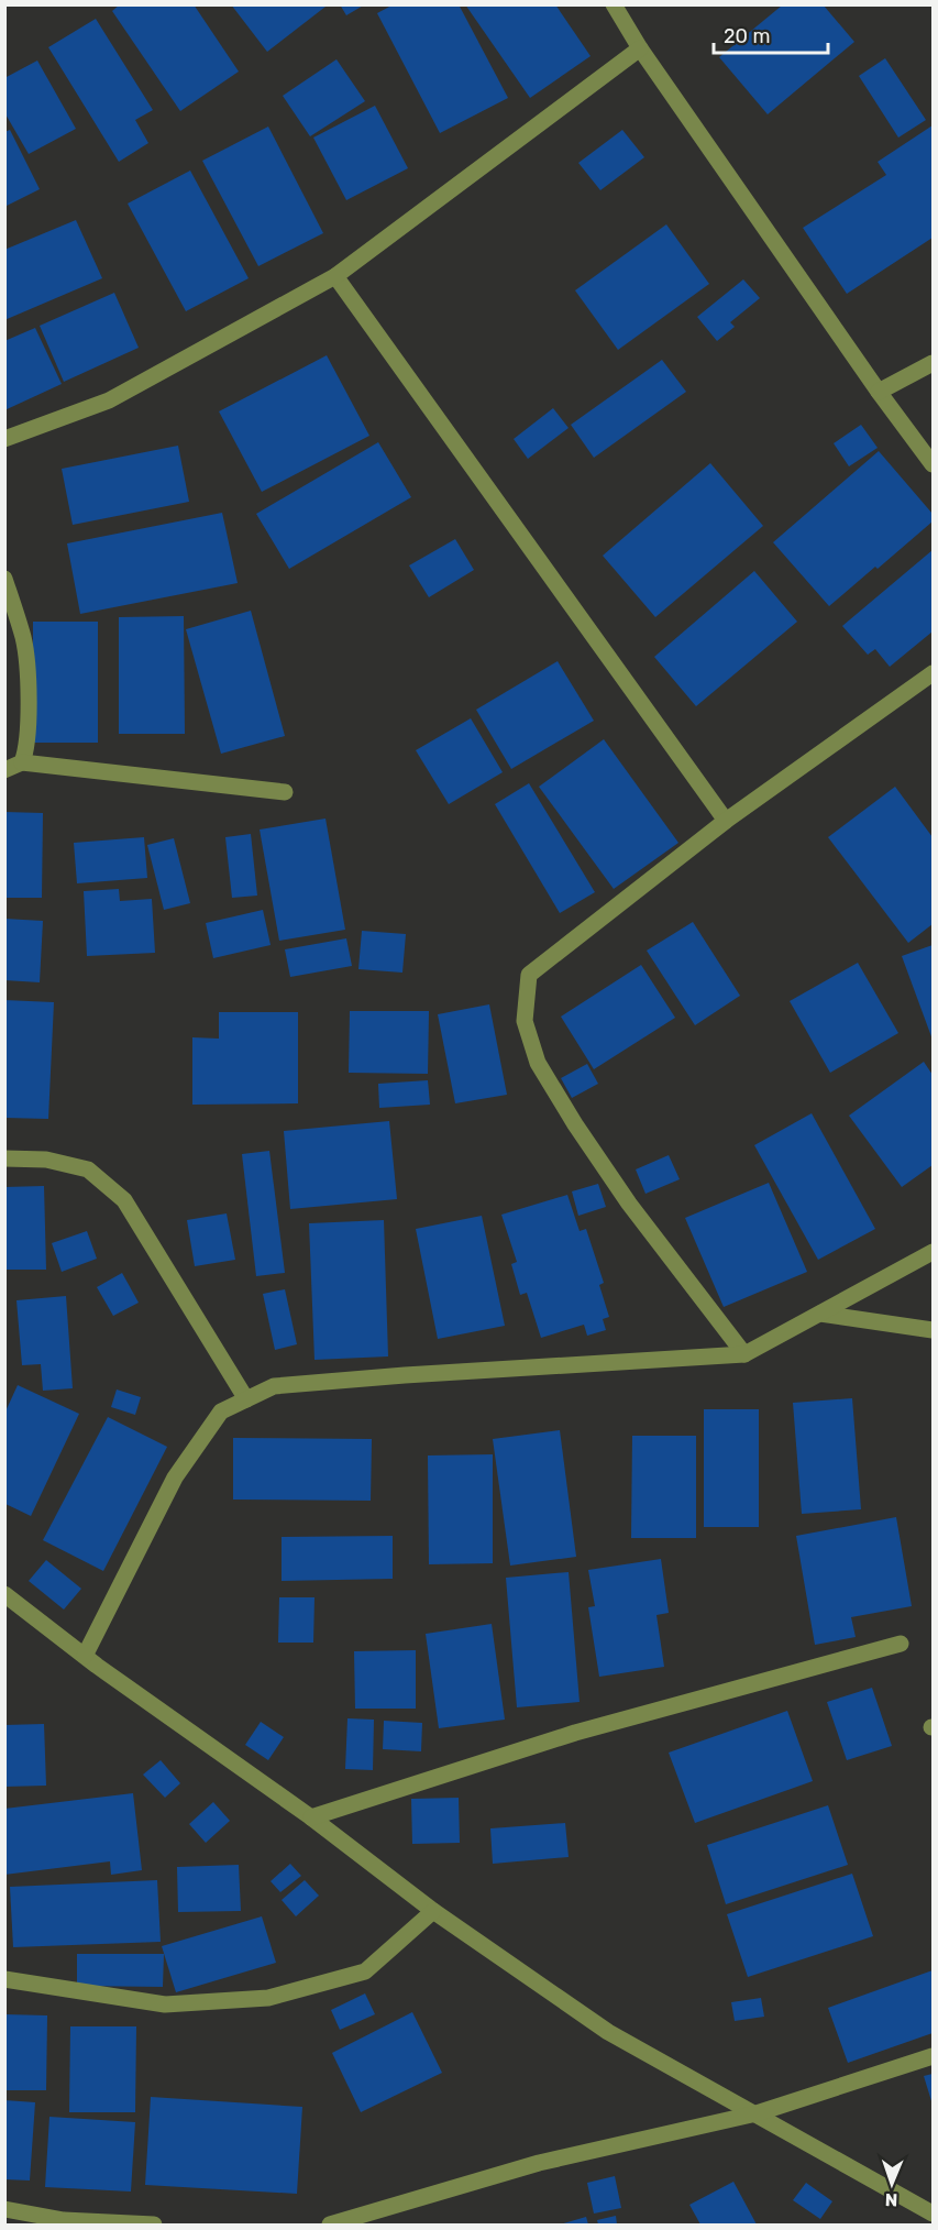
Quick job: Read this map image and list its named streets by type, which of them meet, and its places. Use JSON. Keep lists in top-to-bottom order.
{
  "scale_bar": "20 m",
  "north": "bottom"
}
